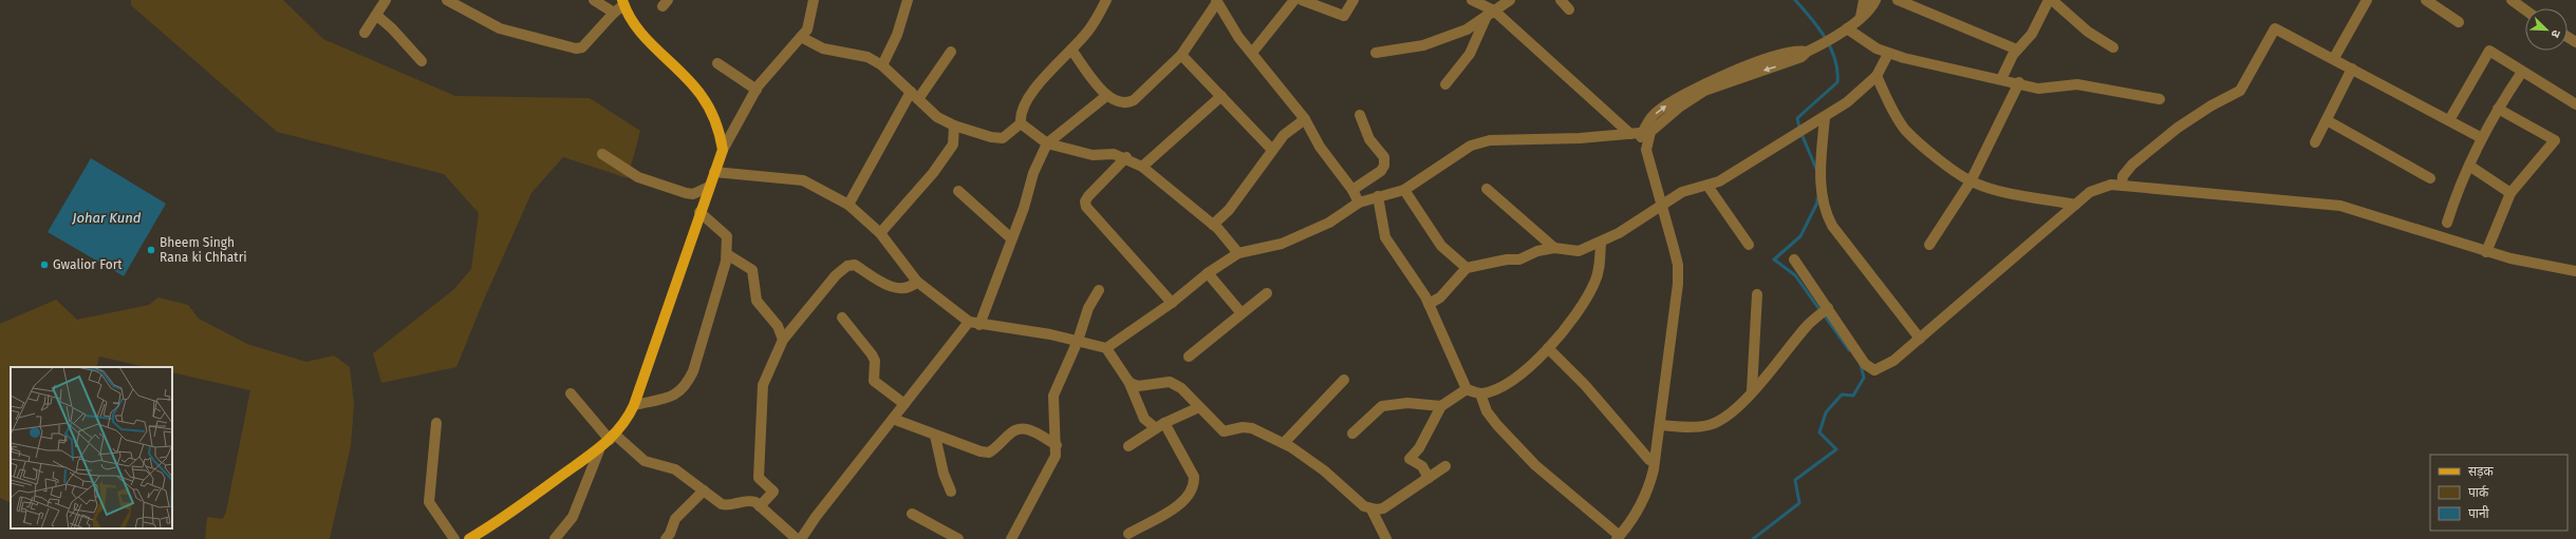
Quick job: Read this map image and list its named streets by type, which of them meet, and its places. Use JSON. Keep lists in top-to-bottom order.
{
  "water": ["Johar Kund"],
  "places": ["Bheem Singh Rana ki Chhatri", "Gwalior Fort"],
  "legend": ["सड़क", "पार्क", "पानी"],
  "north": "bottom right"
}
